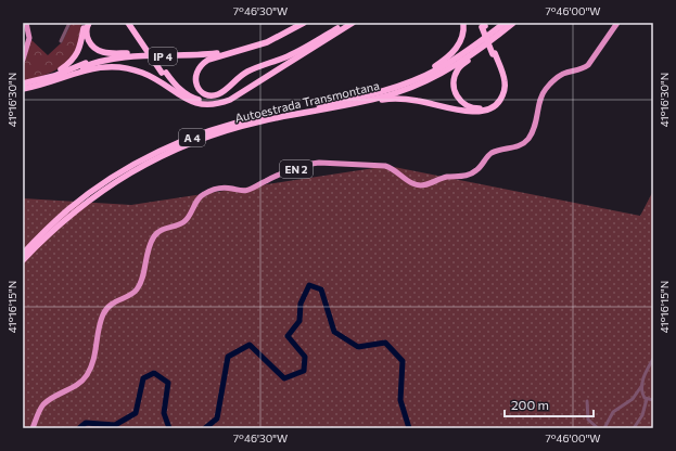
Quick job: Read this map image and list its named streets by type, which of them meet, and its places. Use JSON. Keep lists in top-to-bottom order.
{
  "streets": {
    "highway": ["IP 4", "Autoestrada Transmontana", "A 4"],
    "main road": ["EN 2"]
  },
  "scale_bar": "200 m",
  "coordinates": [
    "7°46'30\"W",
    "7°46'00\"W",
    "41°16'30\"N",
    "41°16'15\"N"
  ]
}
